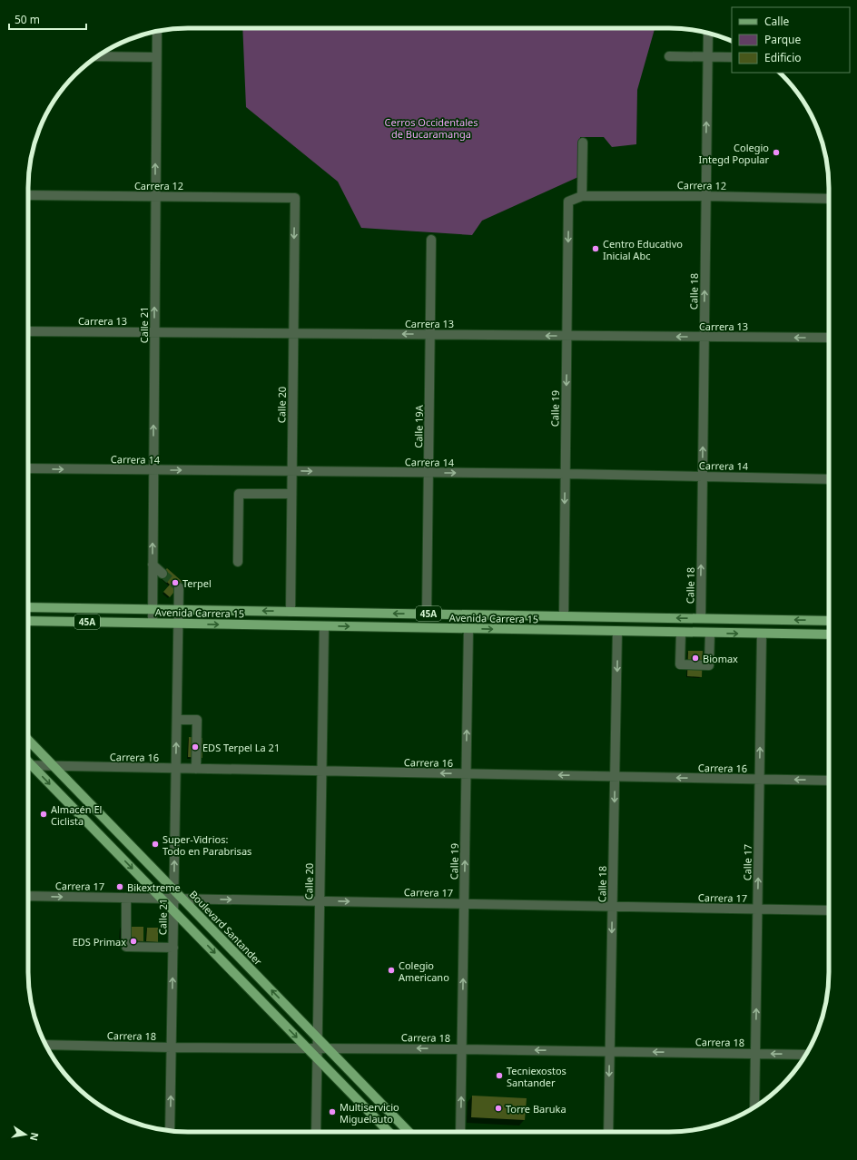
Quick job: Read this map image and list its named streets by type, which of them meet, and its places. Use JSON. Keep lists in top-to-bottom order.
{
  "streets": {
    "main road": ["Avenida Carrera 15", "45A", "Boulevard Santander"],
    "street": [
      "Carrera 12",
      "Calle 18",
      "Carrera 13",
      "Calle 21",
      "Calle 20",
      "Calle 19",
      "Calle 19A",
      "Carrera 14",
      "Carrera 16",
      "Calle 17",
      "Carrera 17",
      "Carrera 18"
    ]
  },
  "crossings": [
    ["Carrera 12", "Calle 18"],
    ["Carrera 12", "Calle 21"],
    ["Carrera 12", "Calle 20"],
    ["Carrera 12", "Calle 19"],
    ["Calle 18", "Carrera 13"],
    ["Calle 18", "Carrera 14"],
    ["Calle 18", "Avenida Carrera 15"],
    ["Calle 18", "Carrera 16"],
    ["Calle 18", "Carrera 17"],
    ["Calle 18", "Carrera 18"],
    ["Carrera 13", "Calle 21"],
    ["Carrera 13", "Calle 20"],
    ["Carrera 13", "Calle 19"],
    ["Carrera 13", "Calle 19A"],
    ["Calle 21", "Carrera 14"],
    ["Calle 21", "Avenida Carrera 15"],
    ["Calle 21", "Carrera 16"],
    ["Calle 21", "Carrera 17"],
    ["Calle 21", "Boulevard Santander"],
    ["Calle 21", "Carrera 18"],
    ["Calle 20", "Carrera 14"],
    ["Calle 20", "Avenida Carrera 15"],
    ["Calle 20", "Carrera 16"],
    ["Calle 20", "Carrera 17"],
    ["Calle 20", "Boulevard Santander"],
    ["Calle 20", "Carrera 18"],
    ["Calle 19", "Carrera 14"],
    ["Calle 19", "Avenida Carrera 15"],
    ["Calle 19", "Carrera 16"],
    ["Calle 19", "Carrera 17"],
    ["Calle 19", "Carrera 18"],
    ["Calle 19A", "Carrera 14"],
    ["Calle 19A", "Avenida Carrera 15"],
    ["Avenida Carrera 15", "Calle 17"],
    ["Carrera 16", "Calle 17"],
    ["Carrera 16", "Boulevard Santander"],
    ["Calle 17", "Carrera 17"],
    ["Calle 17", "Carrera 18"],
    ["Carrera 17", "Boulevard Santander"],
    ["Boulevard Santander", "Carrera 18"]
  ],
  "one_way": [
    "Carrera 13",
    "Calle 21",
    "Carrera 14",
    "Carrera 16",
    "Calle 17",
    "Carrera 17",
    "Carrera 18"
  ],
  "parks": ["Cerros Occidentales de Bucaramanga"],
  "places": [
    "Colegio Integd Popular",
    "Centro Educativo Inicial Abc",
    "Terpel",
    "Biomax",
    "EDS Terpel La 21",
    "Almacén El Ciclista",
    "Super-Vidrios: Todo en Parabrisas",
    "Bikextreme",
    "EDS Primax",
    "Colegio Americano",
    "Tecniexostos Santander",
    "Torre Baruka",
    "Multiservicio Miguelauto"
  ],
  "legend": ["Calle", "Parque", "Edificio"],
  "scale_bar": "50 m",
  "north": "right"
}
